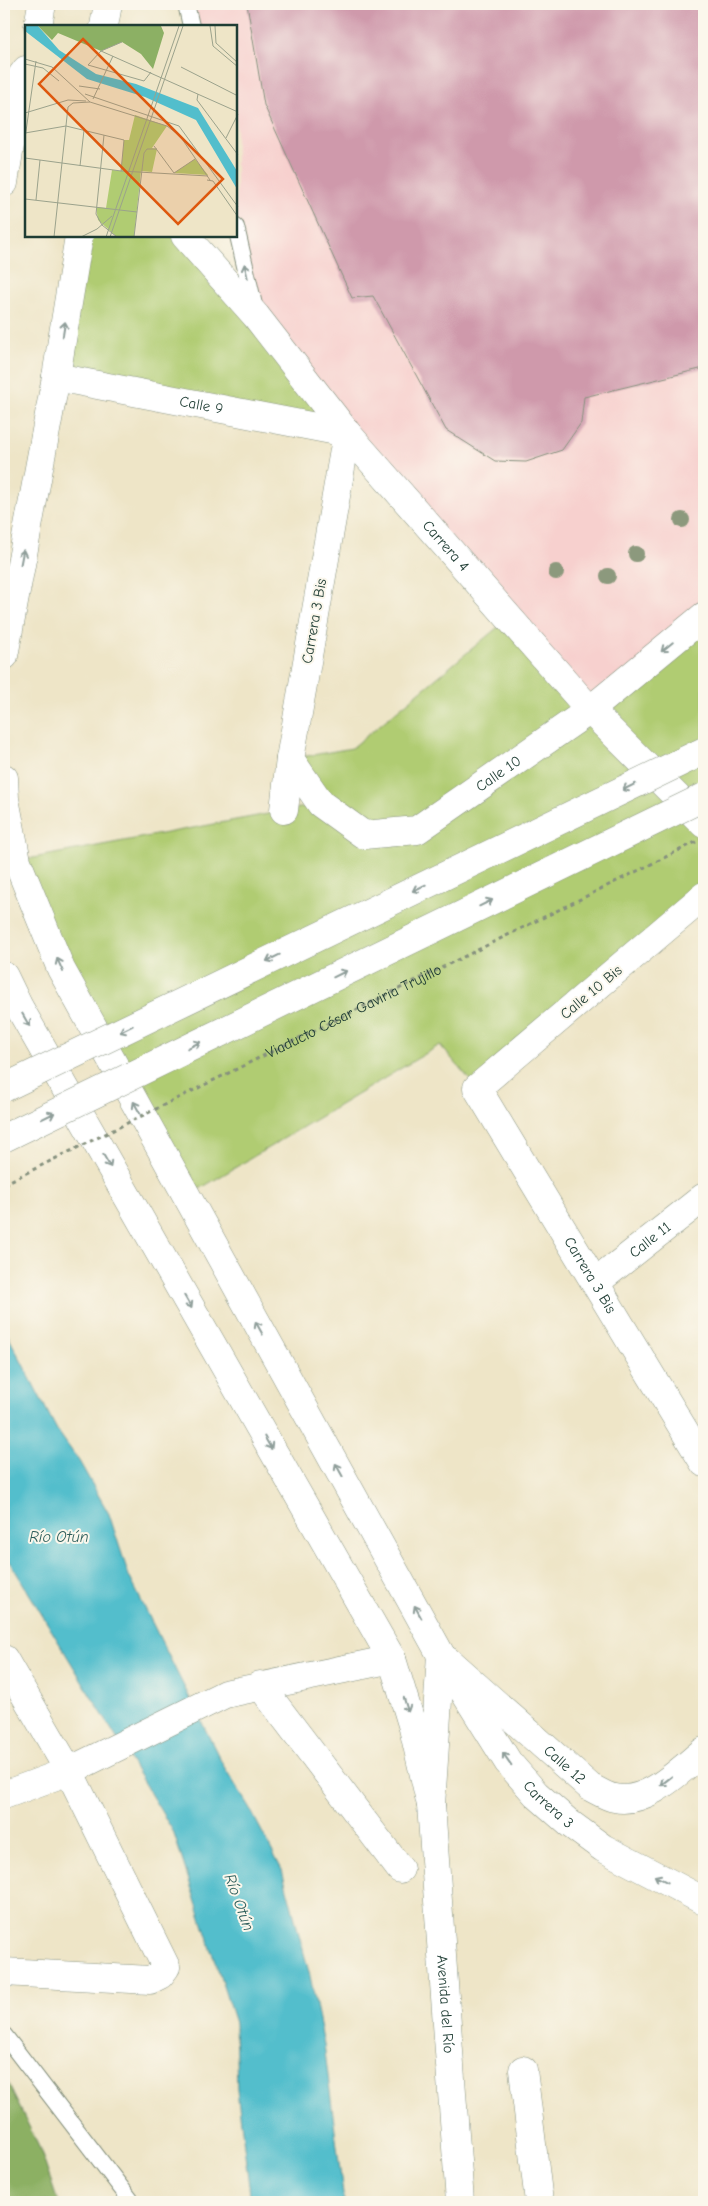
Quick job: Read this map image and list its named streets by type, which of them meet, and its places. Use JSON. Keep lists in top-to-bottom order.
{
  "streets": {
    "main road": [
      "Calle 9",
      "Carrera 4",
      "Carrera 3 Bis",
      "Calle 10",
      "Calle 10 Bis",
      "Calle 11",
      "Calle 12",
      "Carrera 3",
      "Avenida del Río"
    ],
    "path": ["Viaducto César Gaviria Trujillo"]
  },
  "crossings": [
    ["Calle 9", "Carrera 4"],
    ["Calle 9", "Carrera 3 Bis"],
    ["Carrera 4", "Carrera 3 Bis"],
    ["Carrera 4", "Calle 10"],
    ["Carrera 3 Bis", "Calle 10"],
    ["Carrera 3 Bis", "Calle 10 Bis"],
    ["Carrera 3 Bis", "Calle 11"],
    ["Calle 12", "Carrera 3"]
  ],
  "one_way": ["Calle 12"],
  "water": ["Río Otún"]
}
